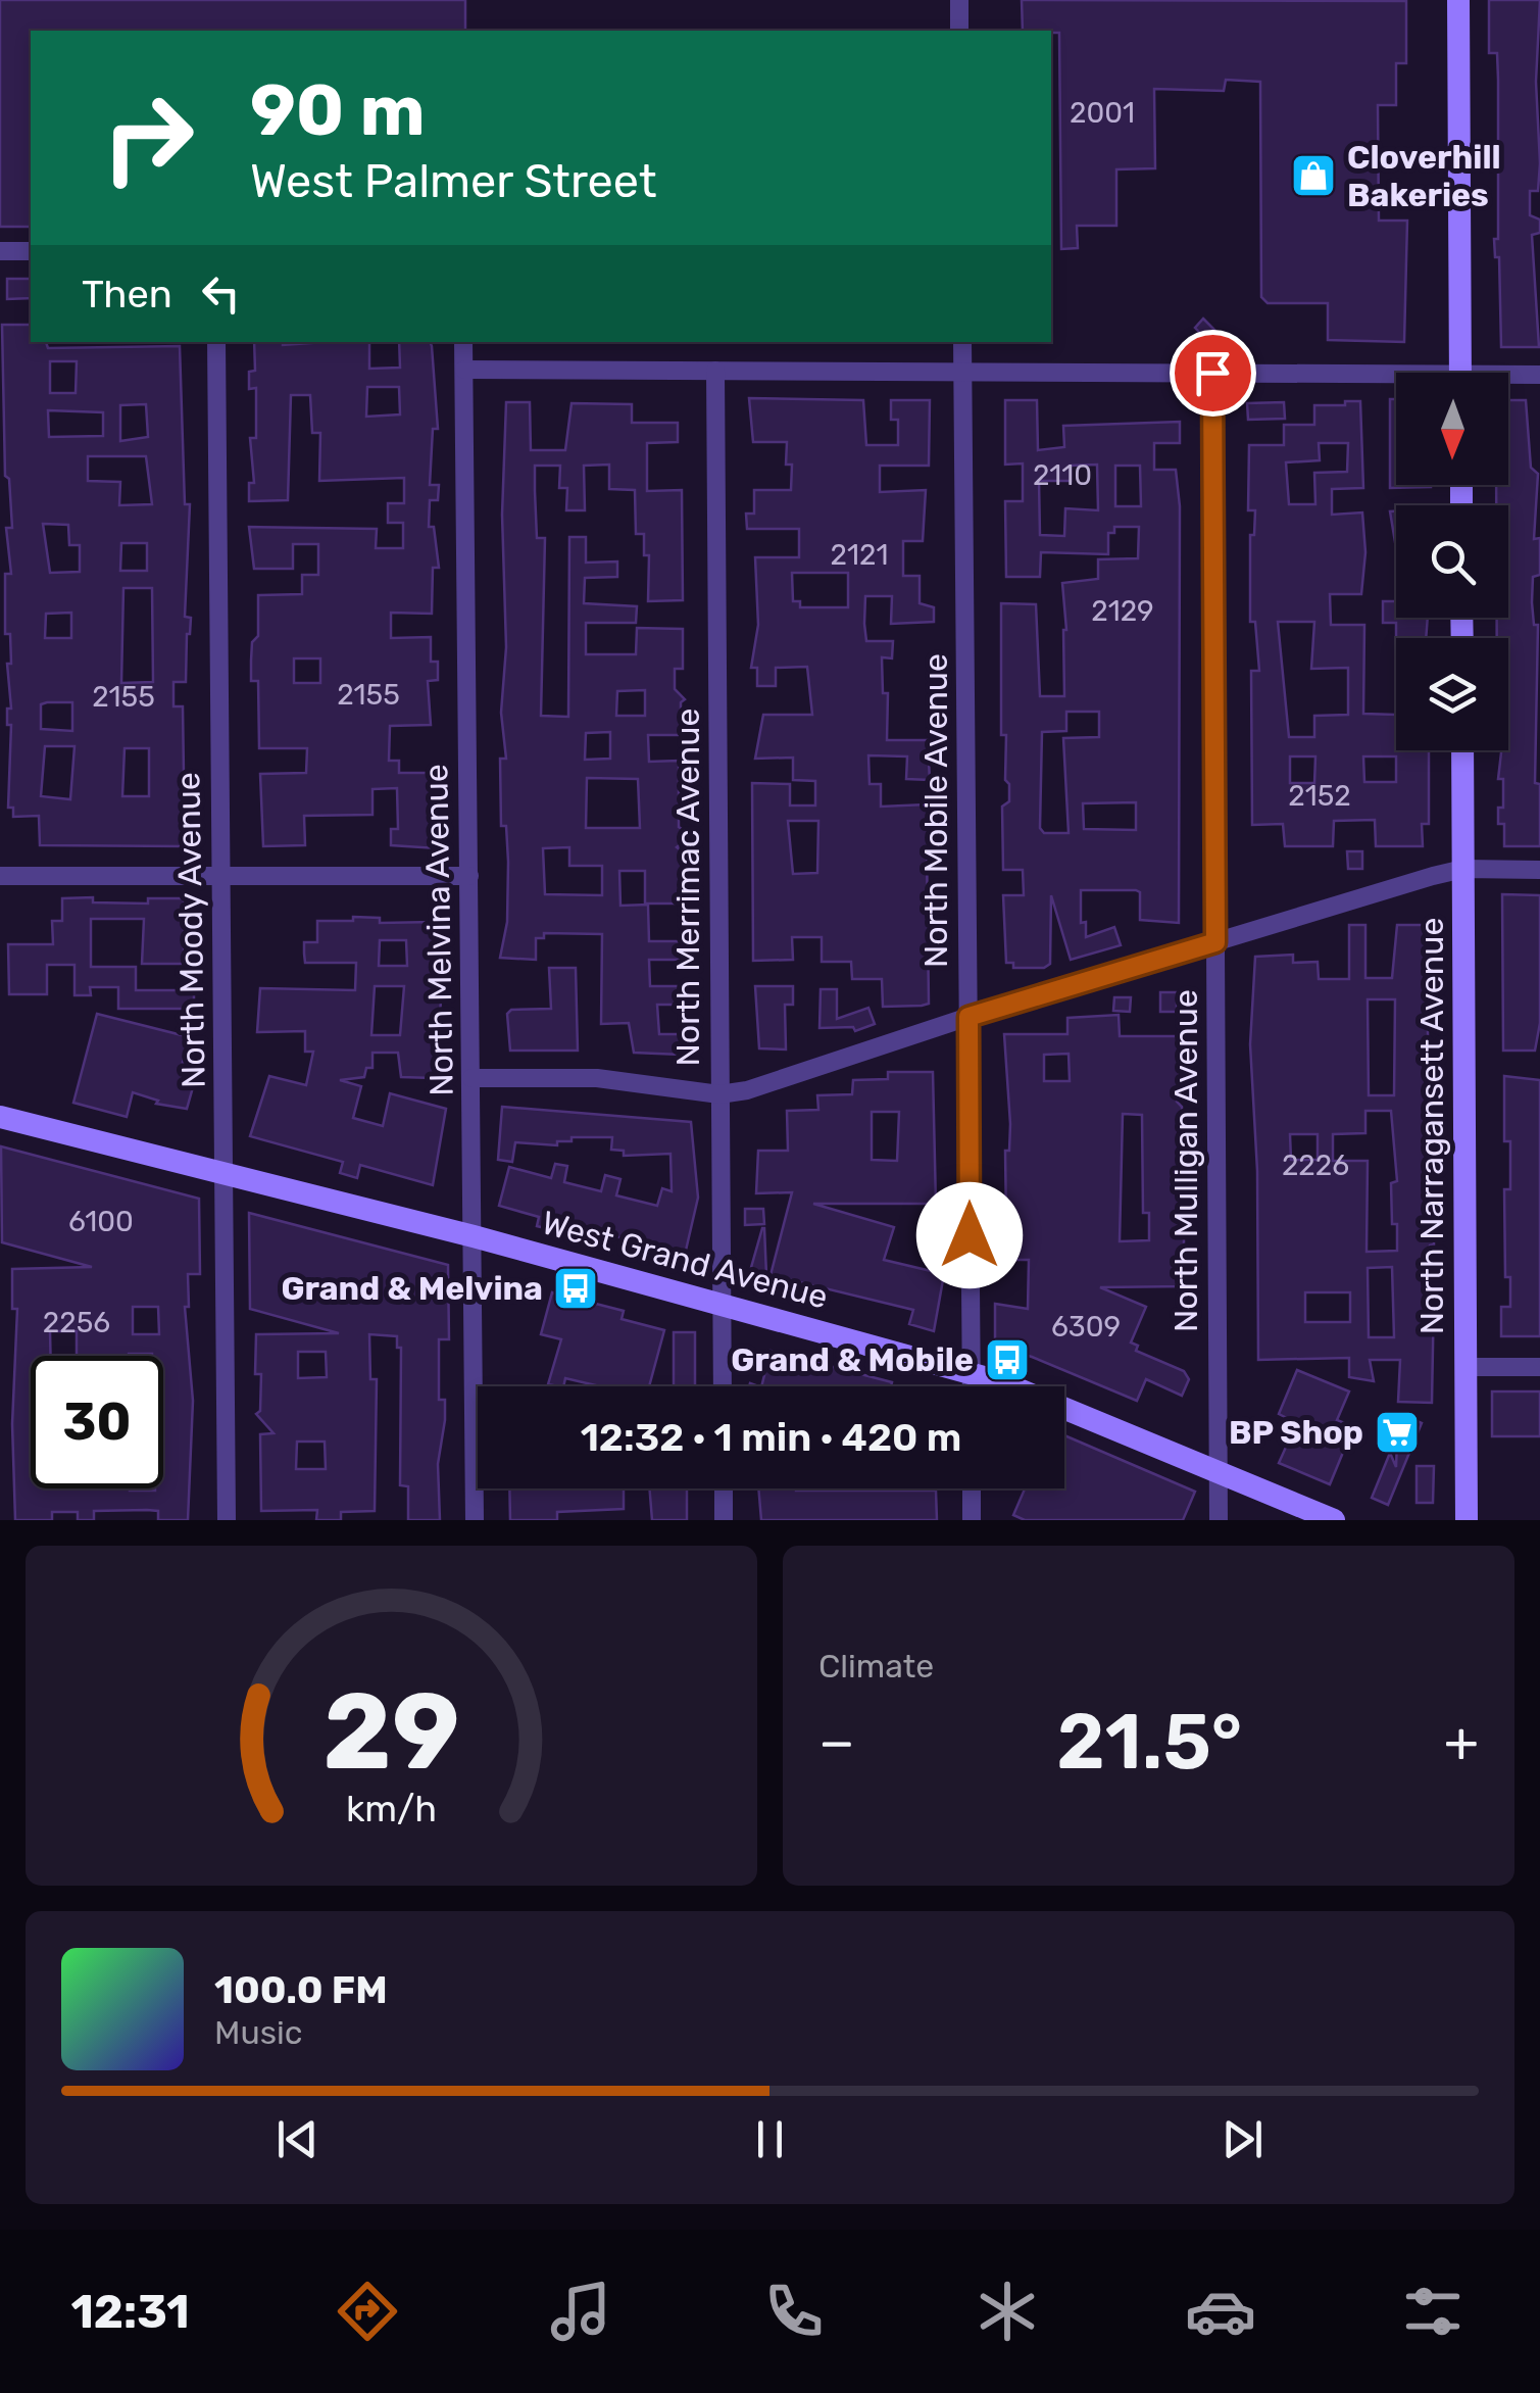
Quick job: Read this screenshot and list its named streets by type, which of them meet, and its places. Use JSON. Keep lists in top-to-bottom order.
{
  "streets": {
    "main road": ["North Narragansett Avenue", "West Grand Avenue"],
    "street": [
      "North Mobile Avenue",
      "North Merrimac Avenue",
      "North Moody Avenue",
      "North Melvina Avenue",
      "North Mulligan Avenue"
    ]
  },
  "crossings": [
    ["North Mobile Avenue", "West Grand Avenue"],
    ["North Merrimac Avenue", "West Grand Avenue"],
    ["North Moody Avenue", "West Grand Avenue"],
    ["North Melvina Avenue", "West Grand Avenue"],
    ["North Mulligan Avenue", "West Grand Avenue"]
  ],
  "places": {
    "shop": ["Cloverhill Bakeries"],
    "bus stop": ["Grand & Melvina", "Grand & Mobile"],
    "supermarket": ["BP Shop"]
  },
  "house_numbers": [
    "2001",
    "2110",
    "2121",
    "2129",
    "2155",
    "2155",
    "2152",
    "2226",
    "6100",
    "2256",
    "6309"
  ],
  "north": "bottom",
  "page": {
    "turn": ["90 m", "West Palmer Street"],
    "then": "Then",
    "limit": "30",
    "trip": "12:32 · 1 min · 420 m",
    "tile": "Climate",
    "heat": ["−", "21.5°", "+"],
    "song": ["100.0 FM", "Music"],
    "tabs": "12:31",
    "gauge": ["29", "km/h"]
  }
}
